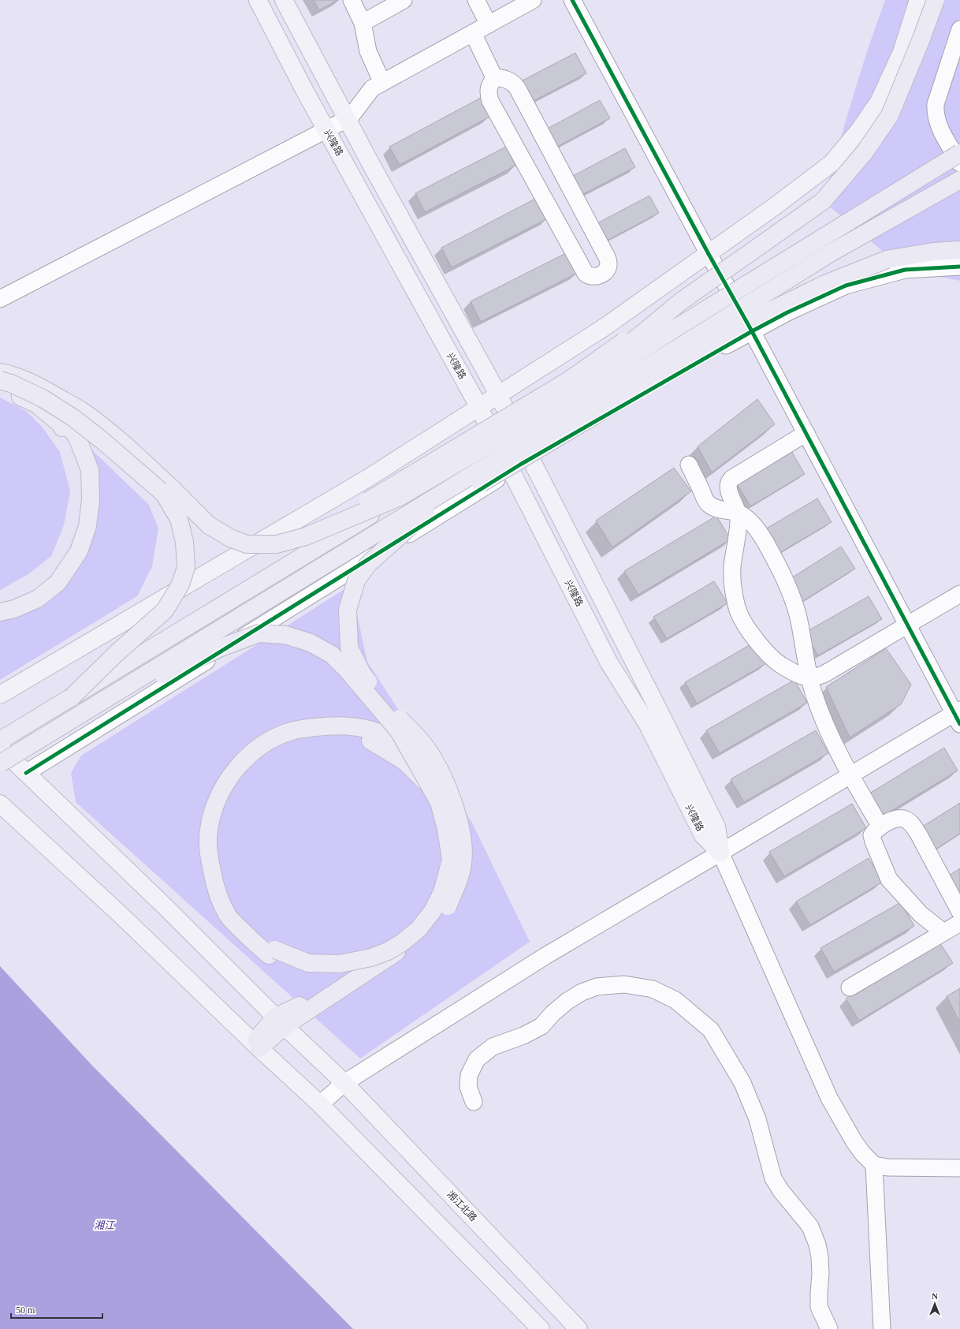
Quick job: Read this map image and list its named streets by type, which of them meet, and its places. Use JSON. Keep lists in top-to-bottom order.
{
  "streets": {
    "main road": ["兴隆路", "湘江北路"]
  },
  "water": ["湘江"],
  "scale_bar": "50 m",
  "north": "top"
}
